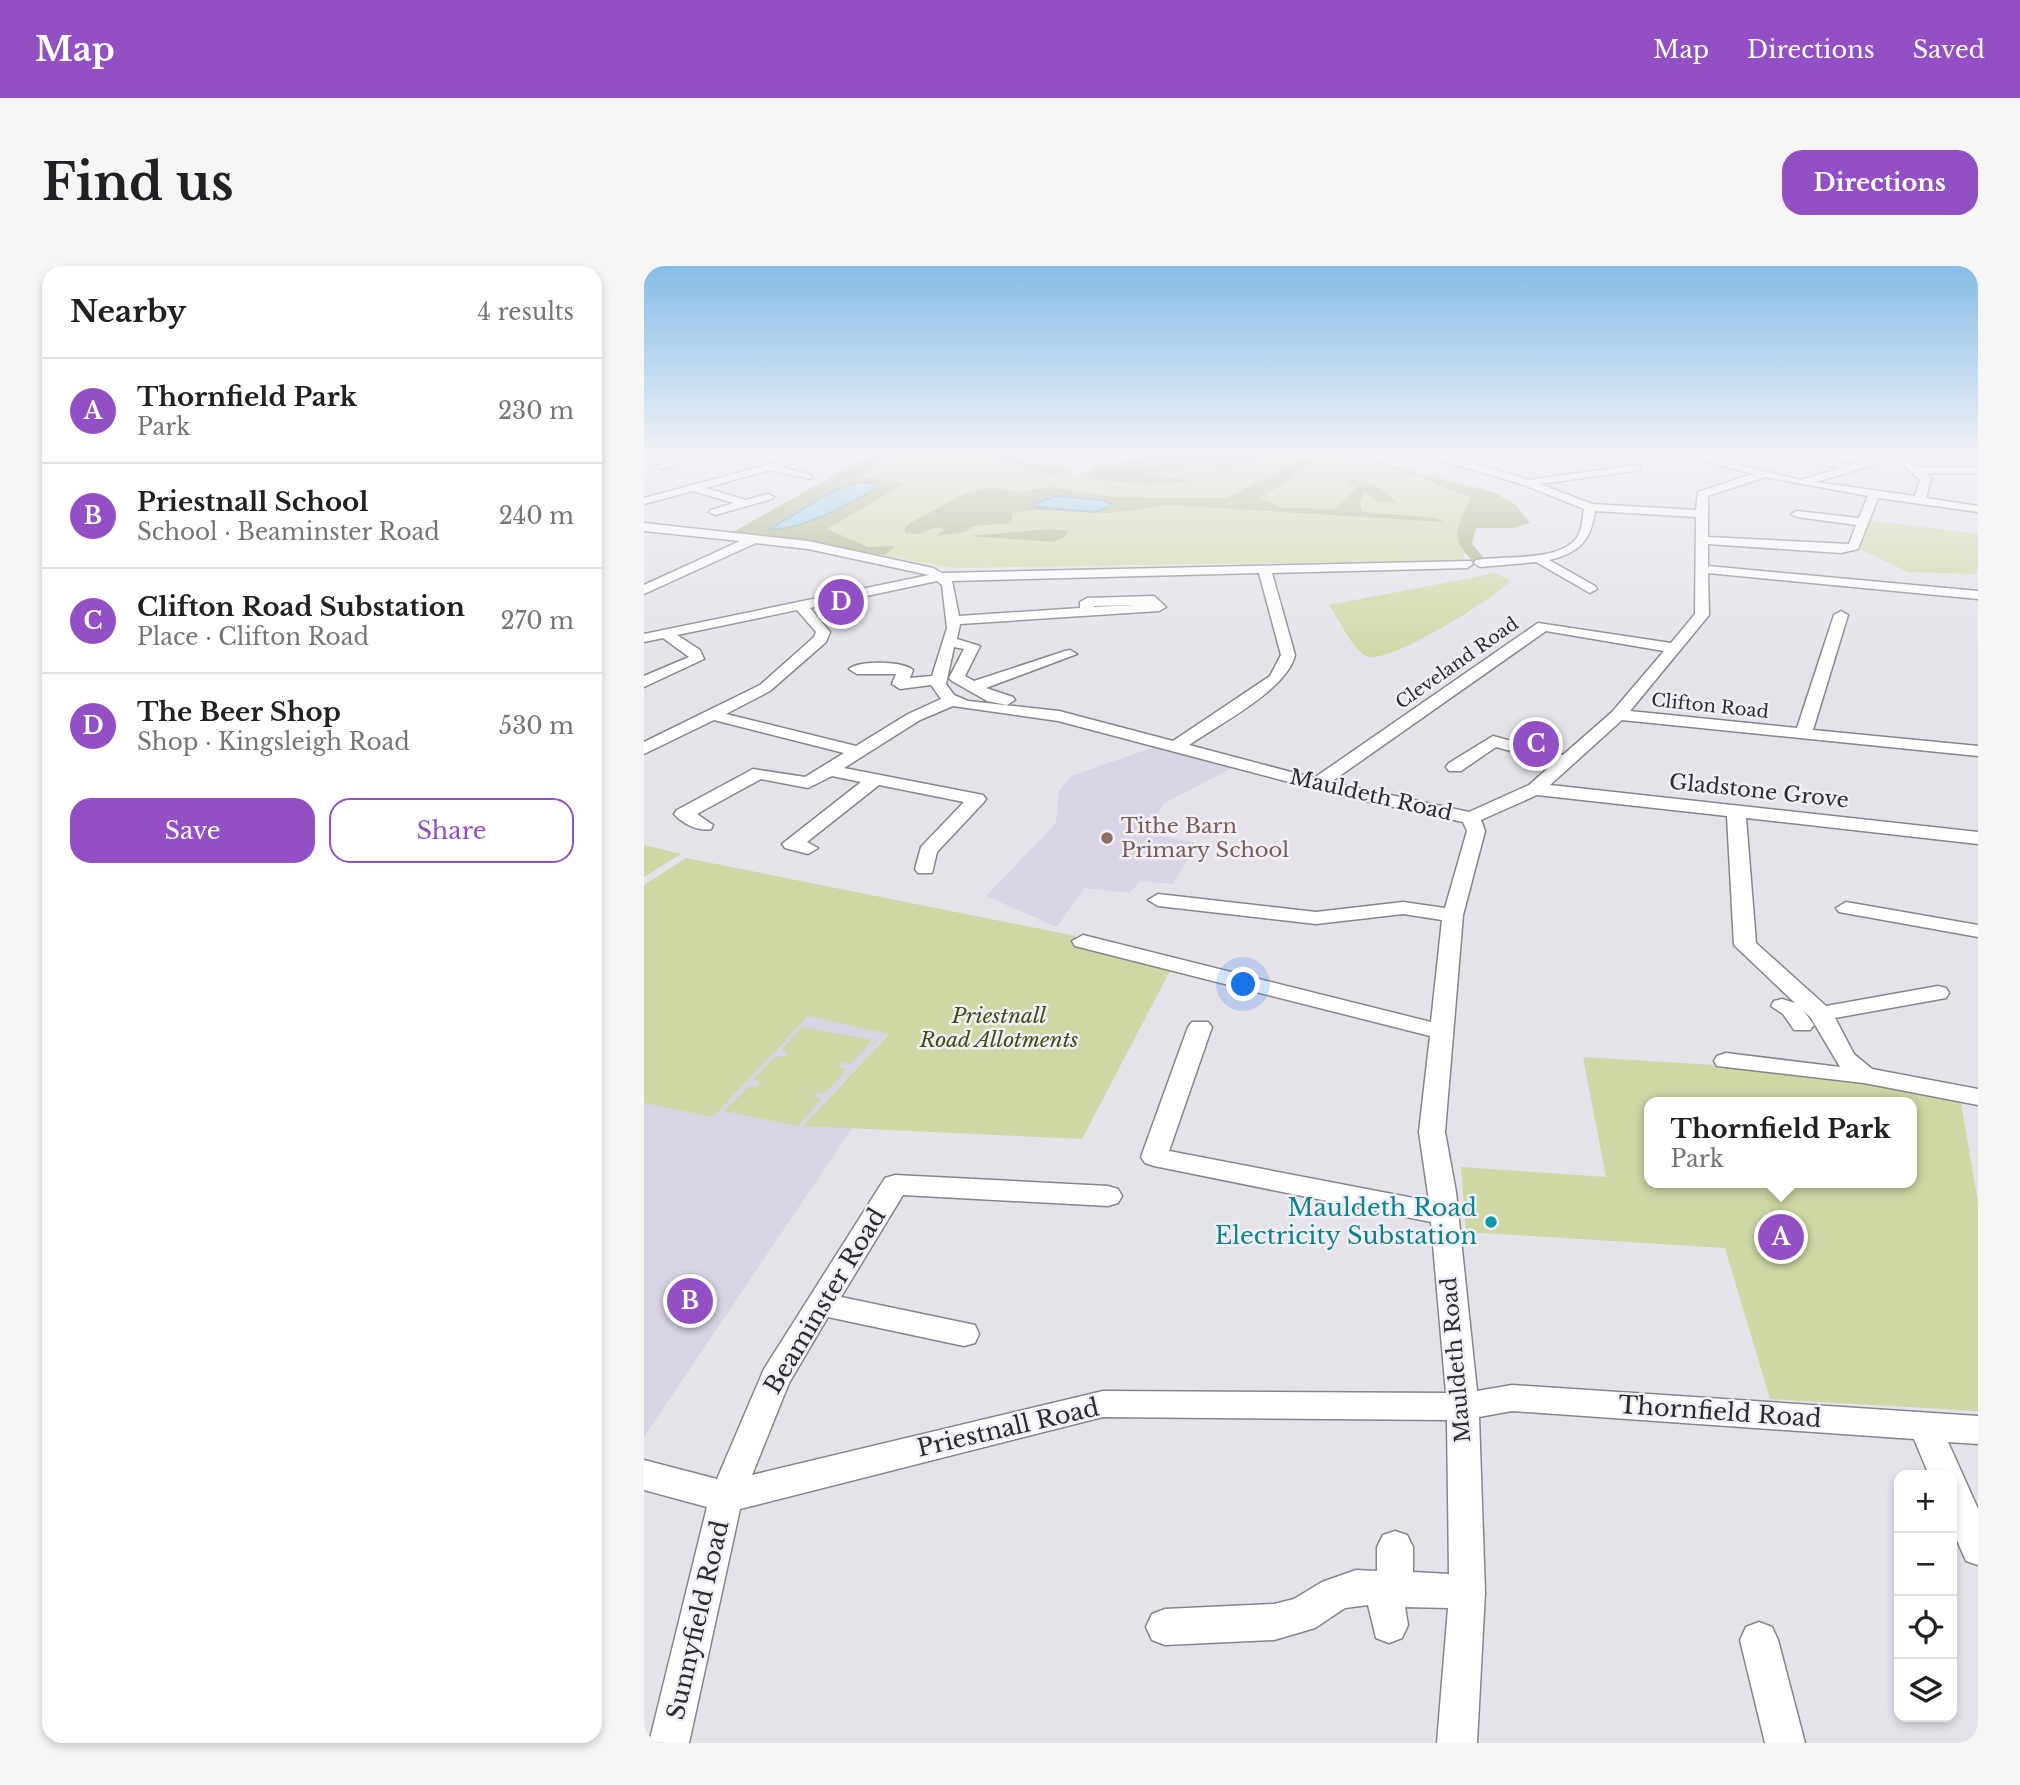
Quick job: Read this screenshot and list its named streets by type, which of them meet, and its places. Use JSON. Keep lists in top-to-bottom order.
{
  "streets": {
    "street": [
      "Cleveland Road",
      "Clifton Road",
      "Gladstone Grove",
      "Mauldeth Road",
      "Beaminster Road",
      "Thornfield Road",
      "Priestnall Road",
      "Sunnyfield Road"
    ]
  },
  "crossings": [
    ["Cleveland Road", "Mauldeth Road"],
    ["Mauldeth Road", "Thornfield Road"],
    ["Mauldeth Road", "Priestnall Road"],
    ["Beaminster Road", "Priestnall Road"],
    ["Beaminster Road", "Sunnyfield Road"],
    ["Thornfield Road", "Priestnall Road"],
    ["Priestnall Road", "Sunnyfield Road"]
  ],
  "parks": ["Priestnall Road Allotments"],
  "places": ["Tithe Barn Primary School", "Mauldeth Road Electricity Substation"],
  "page": {
    "header": "Map",
    "nav": ["Map", "Directions", "Saved"],
    "buttons": [
      "Directions",
      ["Save", "Share"]
    ],
    "title": "Find us",
    "heading": ["Nearby", "4 results"],
    "list": [
      {
        "mark": "A",
        "name": "Thornfield Park",
        "note": "Park",
        "value": "230 m"
      },
      {
        "mark": "B",
        "name": "Priestnall School",
        "note": "School · Beaminster Road",
        "value": "240 m"
      },
      {
        "mark": "C",
        "name": "Clifton Road Substation",
        "note": "Place · Clifton Road",
        "value": "270 m"
      },
      {
        "mark": "D",
        "name": "The Beer Shop",
        "note": "Shop · Kingsleigh Road",
        "value": "530 m"
      }
    ],
    "pins": [
      "D",
      "C",
      "A",
      "B"
    ],
    "popup": ["Thornfield Park", "Park"],
    "map_buttons": ["+", "−"]
  }
}
